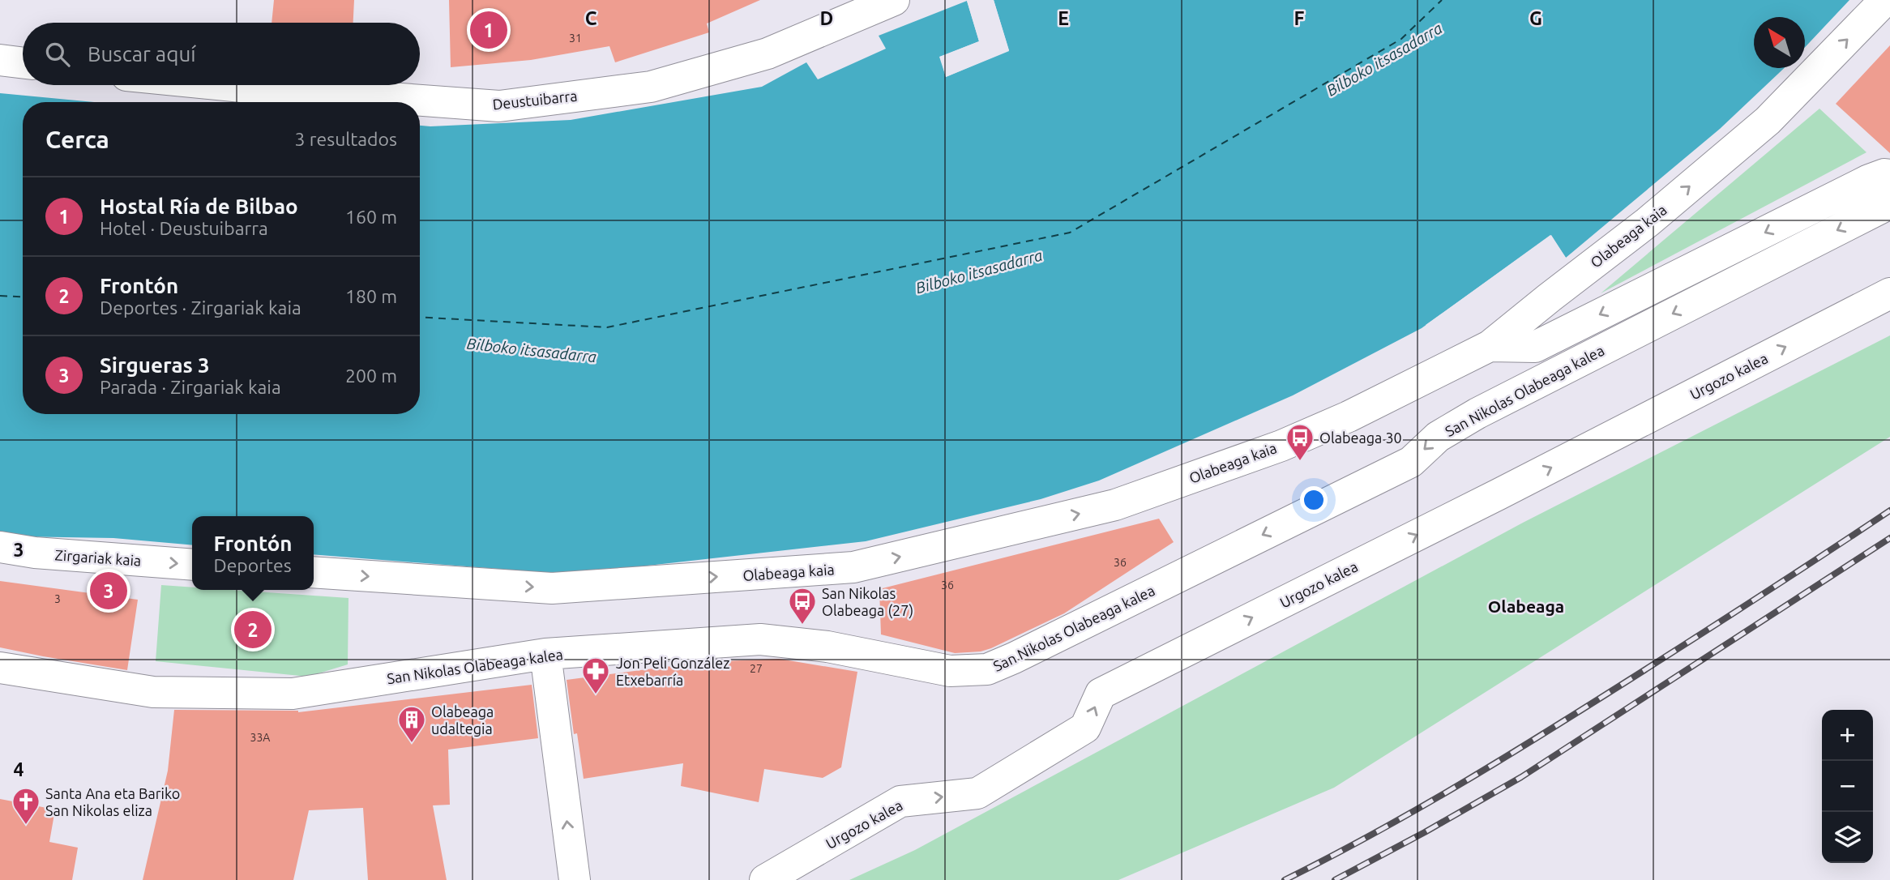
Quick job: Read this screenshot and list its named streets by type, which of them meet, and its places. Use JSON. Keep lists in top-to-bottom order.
{
  "streets": {
    "street": [
      "Deustuibarra",
      "Olabeaga kaia",
      "Urgozo kalea",
      "San Nikolas Olabeaga kalea",
      "Zirgariak kaia"
    ]
  },
  "one_way": ["Olabeaga kaia", "San Nikolas Olabeaga kalea", "Zirgariak kaia"],
  "districts": ["Olabeaga"],
  "water": ["Bilboko itsasadarra"],
  "places": {
    "bus stop": ["Olabeaga 30", "San Nikolas Olabeaga (27)"],
    "pharmacy": ["Jon Peli González Etxebarría"],
    "building": ["Olabeaga udaltegia"],
    "church": ["Santa Ana eta Bariko San Nikolas eliza"]
  },
  "house_numbers": [
    "31",
    "36",
    "36",
    "3",
    "27",
    "33A"
  ],
  "north": "top left",
  "page": {
    "pins": ["1", "3", "2"],
    "search": "Buscar aquí",
    "heading": ["Cerca", "3 resultados"],
    "list": [
      {
        "mark": "1",
        "name": "Hostal Ría de Bilbao",
        "note": "Hotel · Deustuibarra",
        "value": "160 m"
      },
      {
        "mark": "2",
        "name": "Frontón",
        "note": "Deportes · Zirgariak kaia",
        "value": "180 m"
      },
      {
        "mark": "3",
        "name": "Sirgueras 3",
        "note": "Parada · Zirgariak kaia",
        "value": "200 m"
      }
    ],
    "popup": ["Frontón", "Deportes"],
    "map_buttons": ["+", "−"]
  },
  "grid": {
    "columns": [
      "C",
      "D",
      "E",
      "F",
      "G"
    ],
    "rows": ["3", "4"]
  }
}
